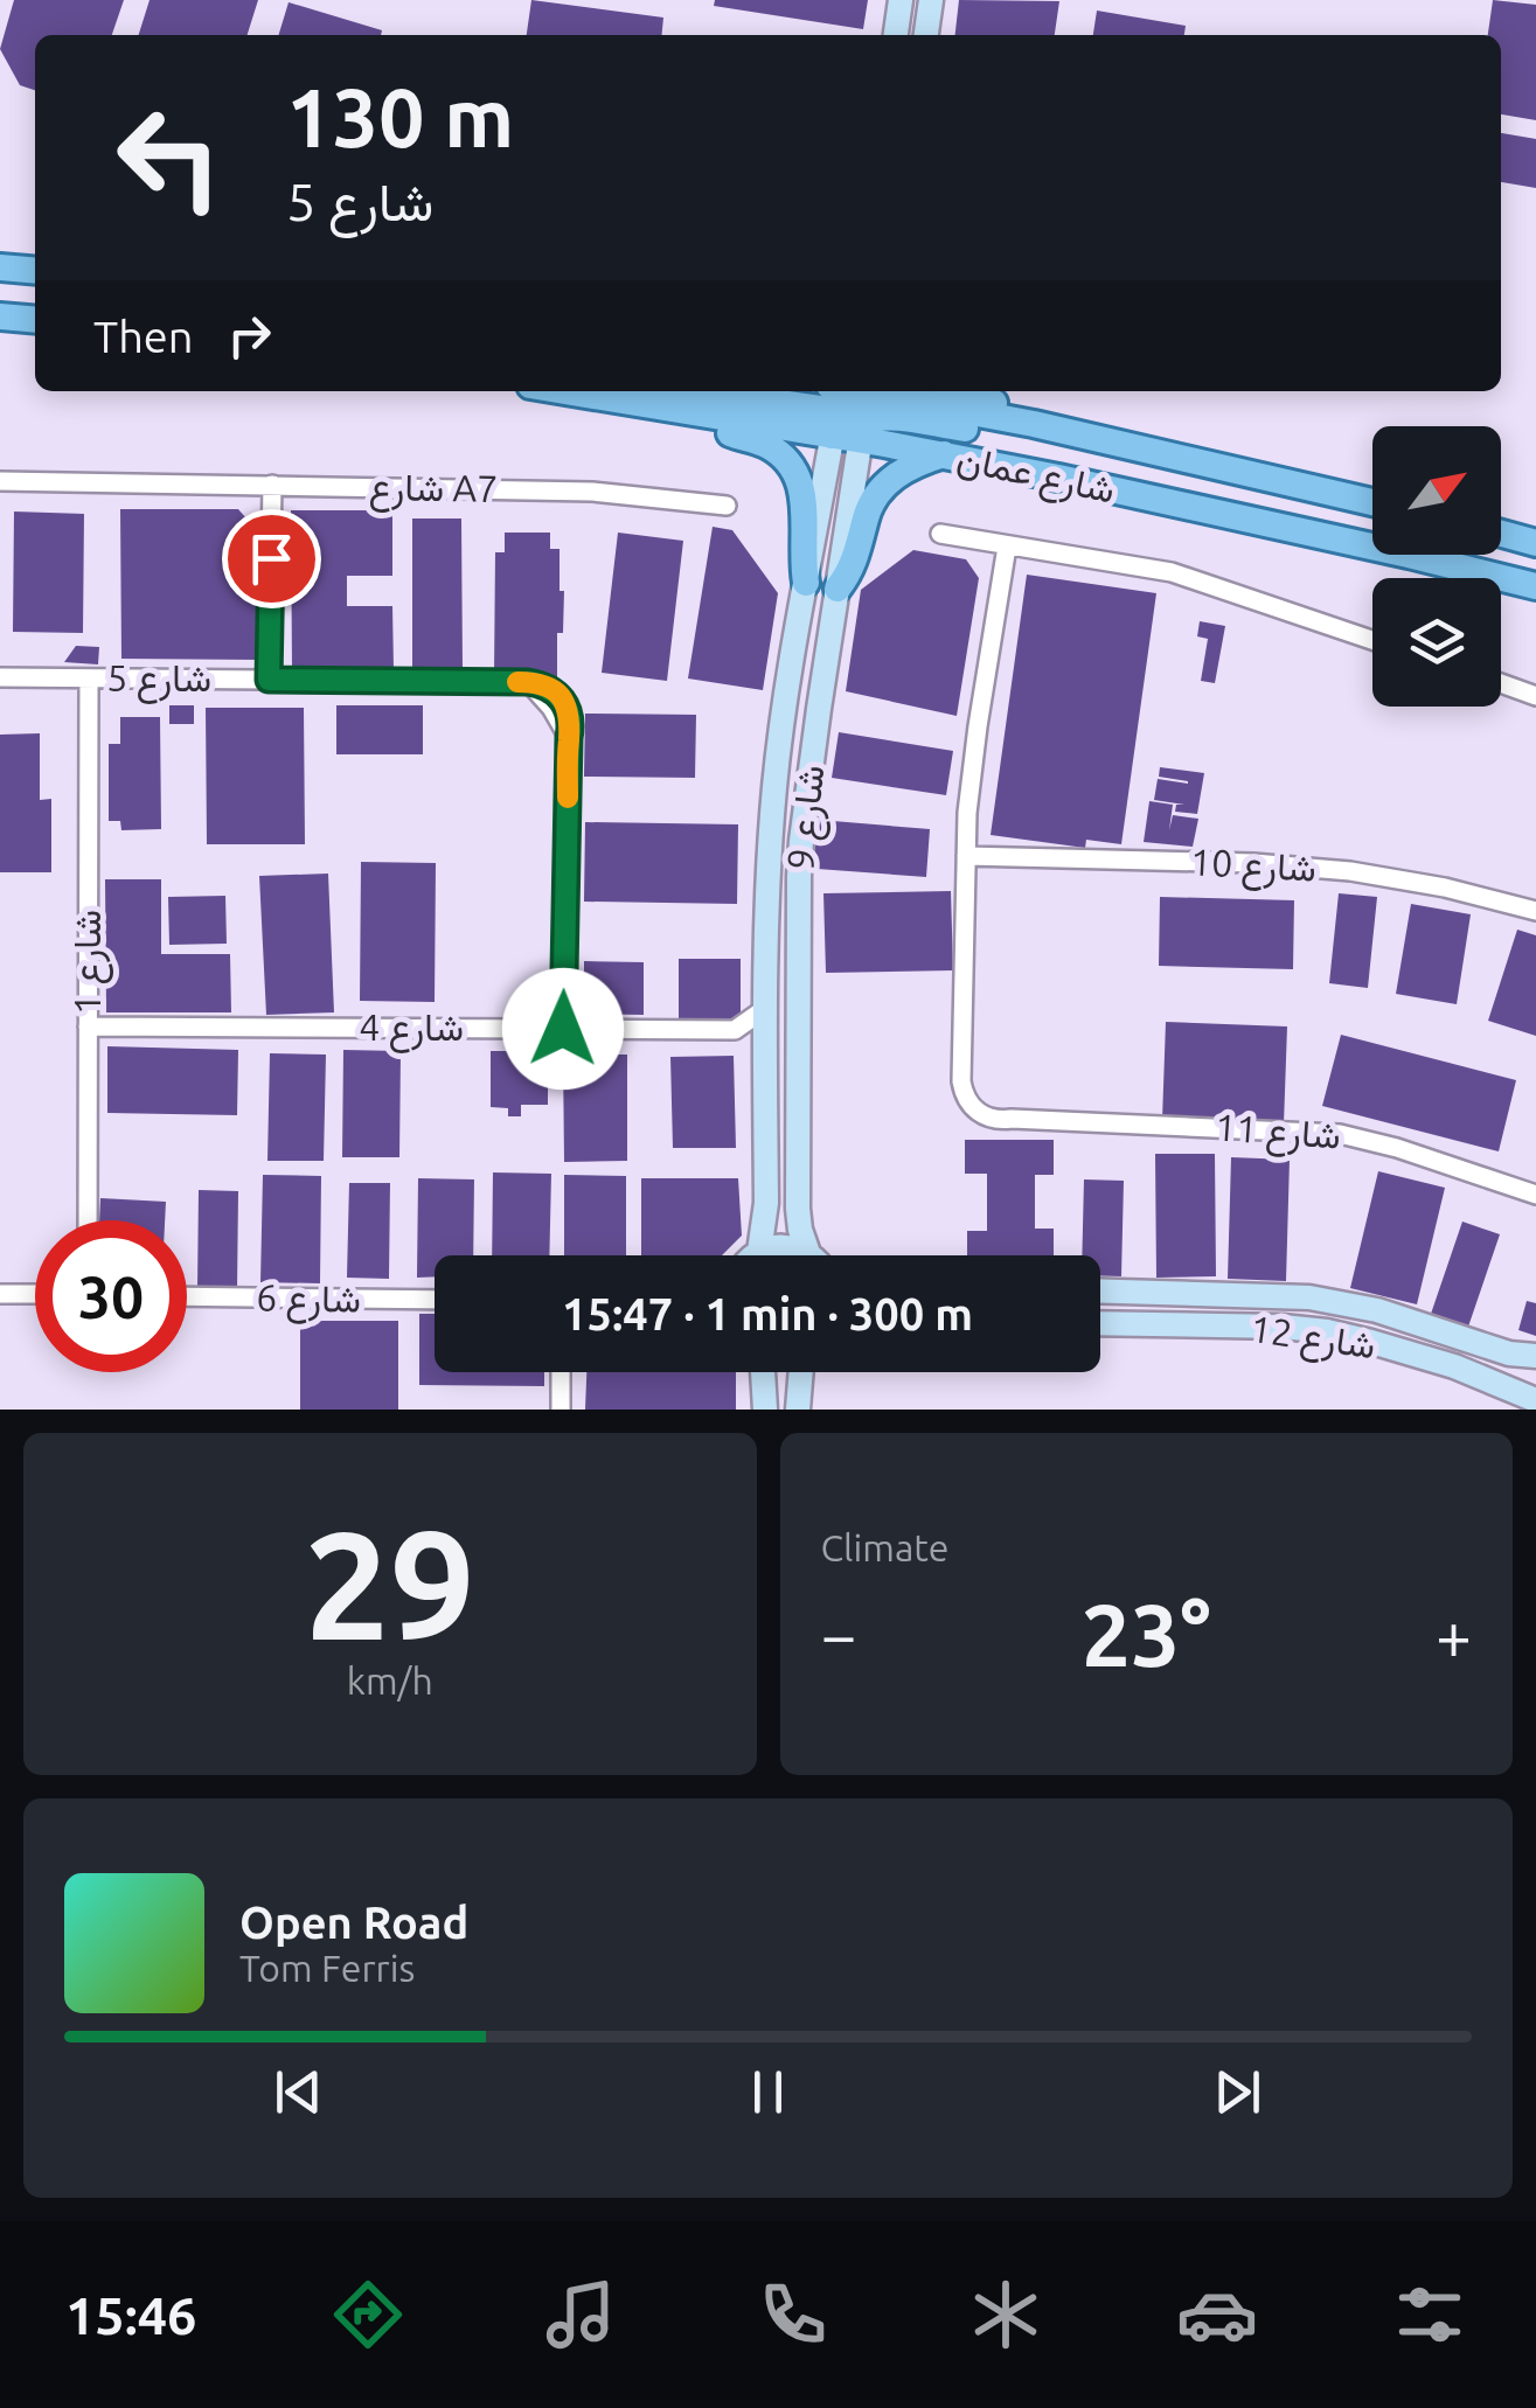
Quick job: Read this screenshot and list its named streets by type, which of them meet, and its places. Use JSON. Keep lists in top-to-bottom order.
{
  "streets": {
    "main road": ["شارع عمان"],
    "street": [
      "شارع A7",
      "شارع 5",
      "شارع 9",
      "شارع 10",
      "شارع 1",
      "شارع 4",
      "شارع 11",
      "شارع 6",
      "شارع 12"
    ]
  },
  "crossings": [
    ["شارع عمان", "شارع 9"],
    ["شارع عمان", "شارع 11"],
    ["شارع 5", "شارع 1"],
    ["شارع 5", "شارع 4"],
    ["شارع 10", "شارع 11"],
    ["شارع 1", "شارع 4"]
  ],
  "north": "top right",
  "page": {
    "turn": ["130 m", "شارع 5"],
    "then": "Then",
    "limit": "30",
    "trip": "15:47 · 1 min · 300 m",
    "tile": [
      ["29", "km/h"],
      "Climate"
    ],
    "heat": ["−", "23°", "+"],
    "song": ["Open Road", "Tom Ferris"],
    "tabs": "15:46"
  }
}
